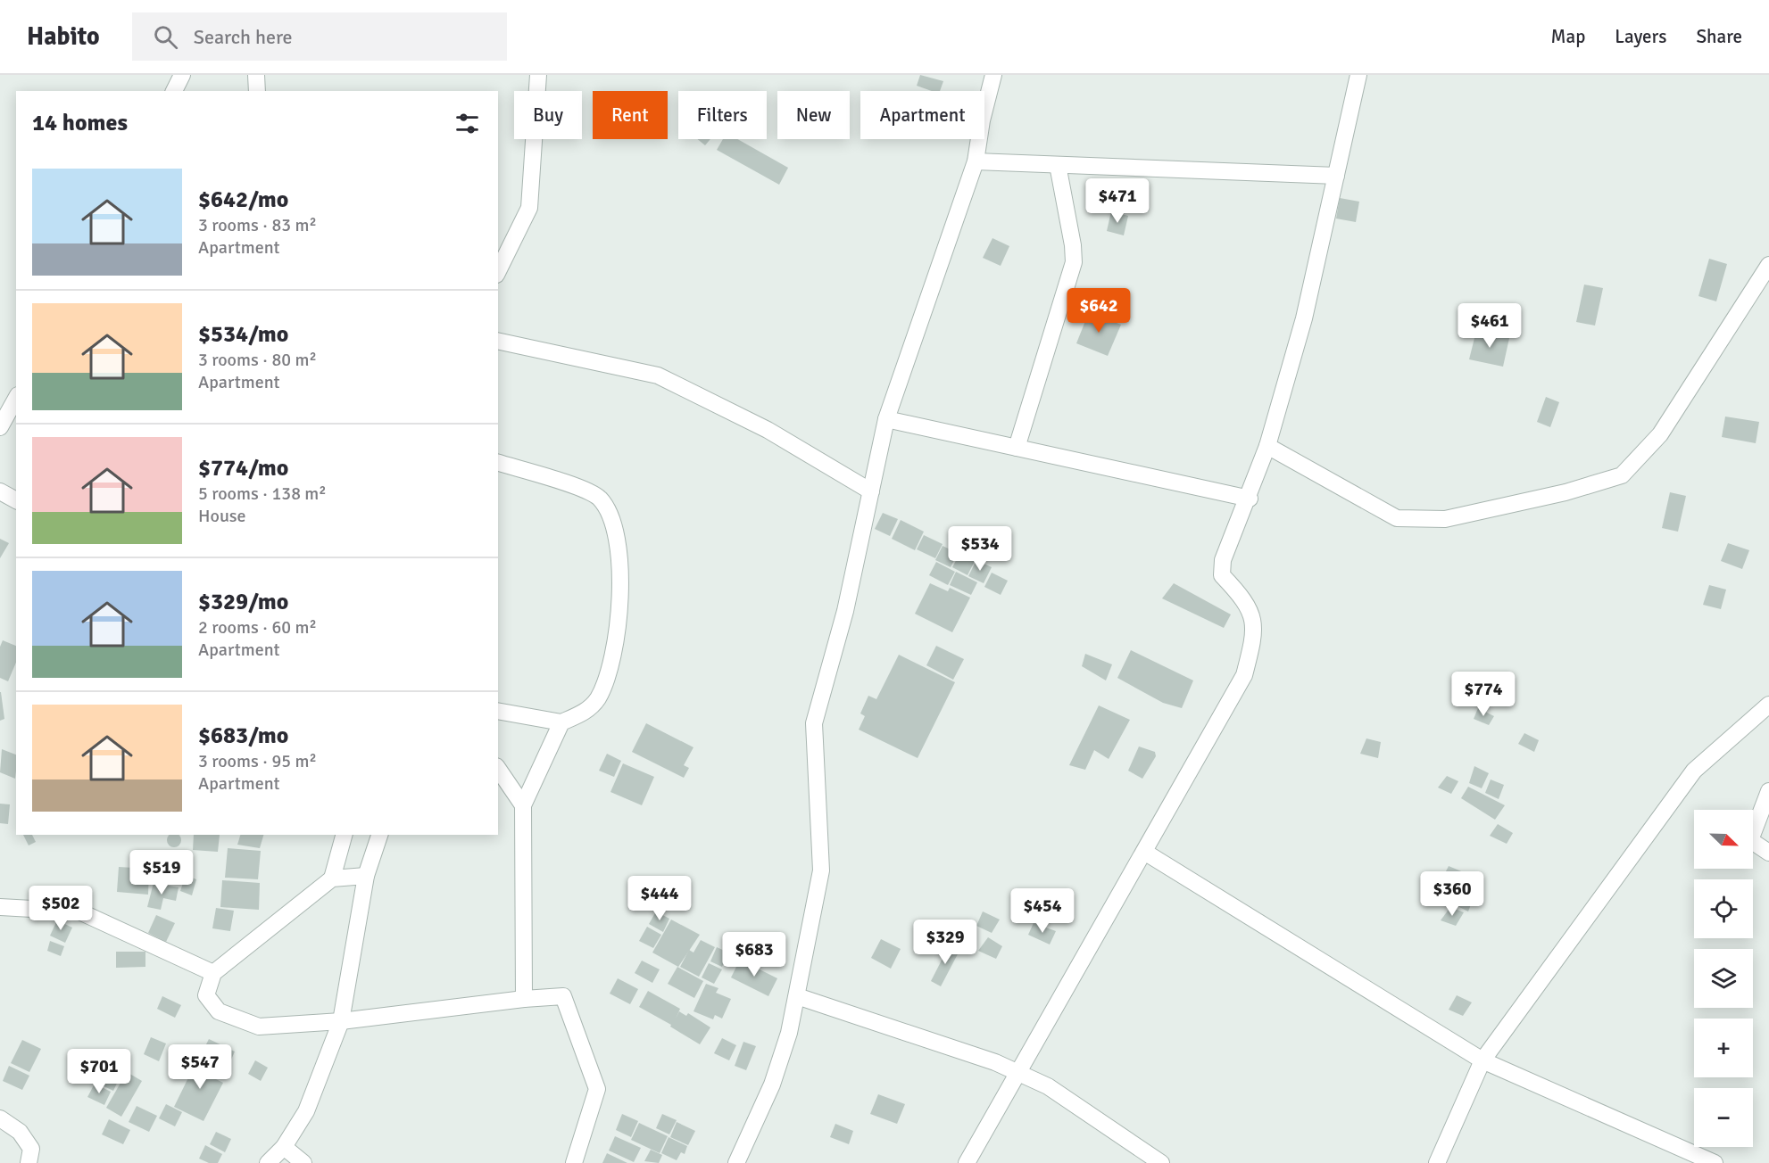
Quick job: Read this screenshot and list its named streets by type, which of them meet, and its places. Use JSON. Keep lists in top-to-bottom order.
{
  "north": "bottom right",
  "page": {
    "header": "Habito",
    "search": "Search here",
    "nav": ["Map", "Layers", "Share"],
    "chip": [
      "Buy",
      "Rent",
      "Filters",
      "New",
      "Apartment"
    ],
    "heading": "14 homes",
    "list": [
      {
        "name": "$642/mo",
        "note": "3 rooms · 83 m² · Apartment"
      },
      {
        "name": "$534/mo",
        "note": "3 rooms · 80 m² · Apartment"
      },
      {
        "name": "$774/mo",
        "note": "5 rooms · 138 m² · House"
      },
      {
        "name": "$329/mo",
        "note": "2 rooms · 60 m² · Apartment"
      },
      {
        "name": "$683/mo",
        "note": "3 rooms · 95 m² · Apartment"
      }
    ],
    "price": [
      "$471",
      "$642",
      "$461",
      "$534",
      "$774",
      "$519",
      "$360",
      "$444",
      "$502",
      "$454",
      "$329",
      "$683",
      "$547",
      "$701"
    ],
    "map_buttons": ["+", "−"]
  }
}
